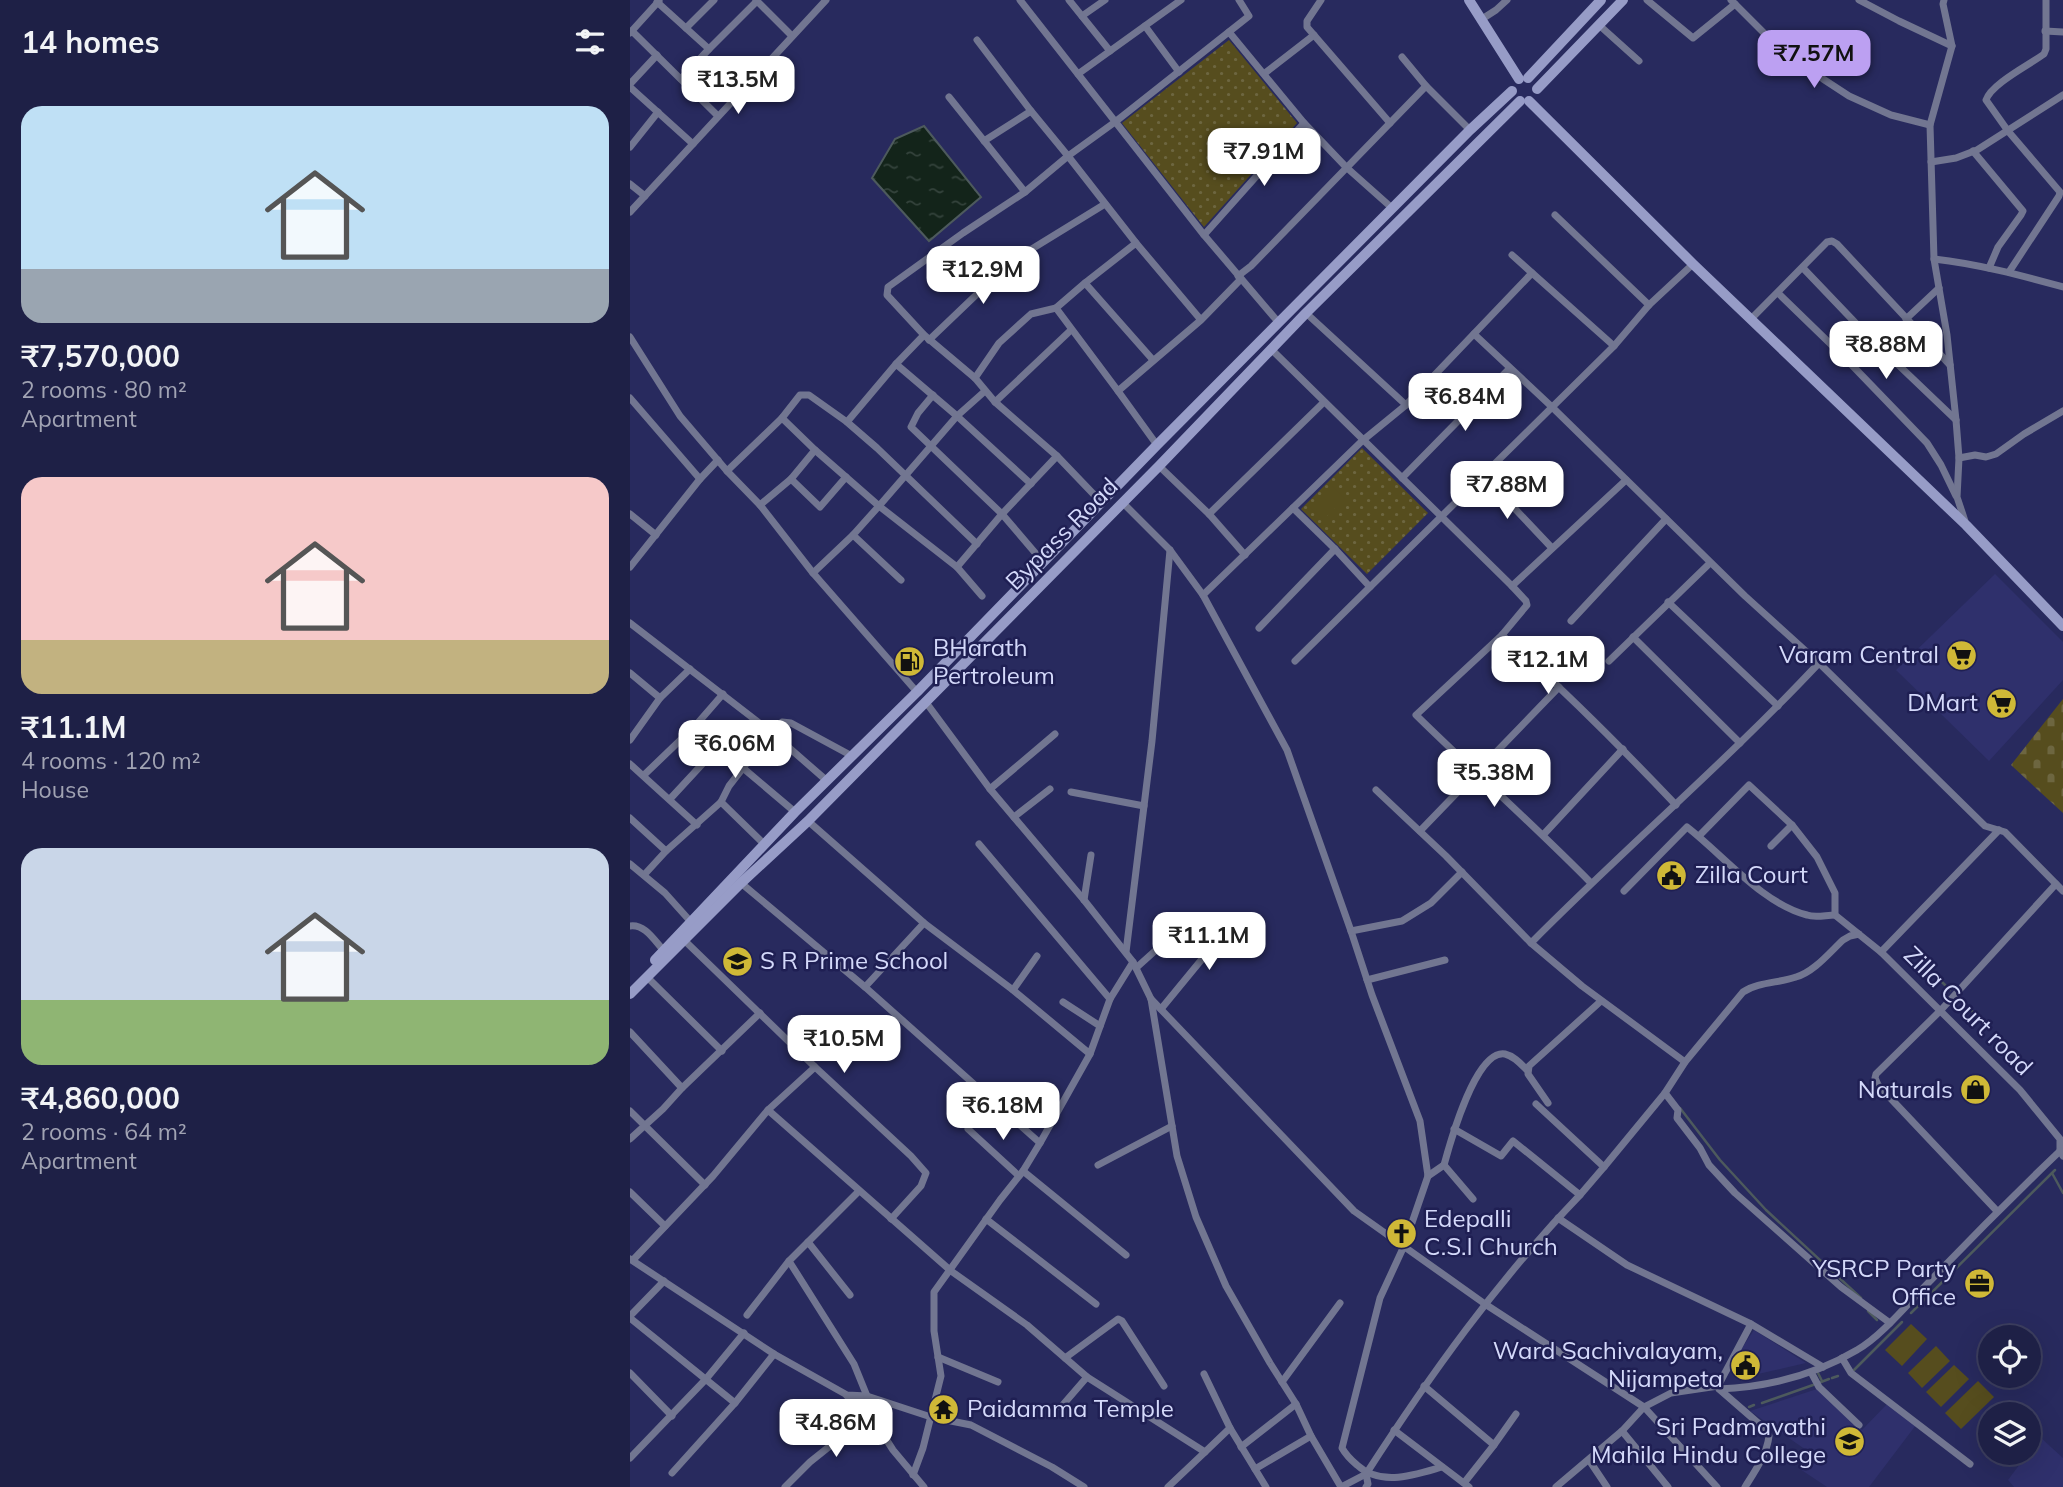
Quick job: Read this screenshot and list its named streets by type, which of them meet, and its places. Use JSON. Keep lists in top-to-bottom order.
{
  "streets": {
    "main road": ["Bypass Road"],
    "street": ["Zilla Court road"]
  },
  "places": {
    "supermarket": ["Varam Central", "DMart"],
    "fuel station": ["BHarath Pertroleum"],
    "public building": ["Zilla Court", "Ward Sachivalayam, Nijampeta"],
    "school or university": ["S R Prime School", "Sri Padmavathi Mahila Hindu College"],
    "shop": ["Naturals"],
    "church": ["Edepalli C.S.I Church"],
    "office": ["YSRCP Party Office"],
    "temple": ["Paidamma Temple"]
  },
  "page": {
    "heading": "14 homes",
    "price": [
      "₹7.57M",
      "₹13.5M",
      "₹7.91M",
      "₹12.9M",
      "₹8.88M",
      "₹6.84M",
      "₹7.88M",
      "₹12.1M",
      "₹6.06M",
      "₹5.38M",
      "₹11.1M",
      "₹10.5M",
      "₹6.18M",
      "₹4.86M"
    ],
    "list": [
      {
        "name": "₹7,570,000",
        "note": "2 rooms · 80 m² · Apartment"
      },
      {
        "name": "₹11.1M",
        "note": "4 rooms · 120 m² · House"
      },
      {
        "name": "₹4,860,000",
        "note": "2 rooms · 64 m² · Apartment"
      }
    ]
  }
}
